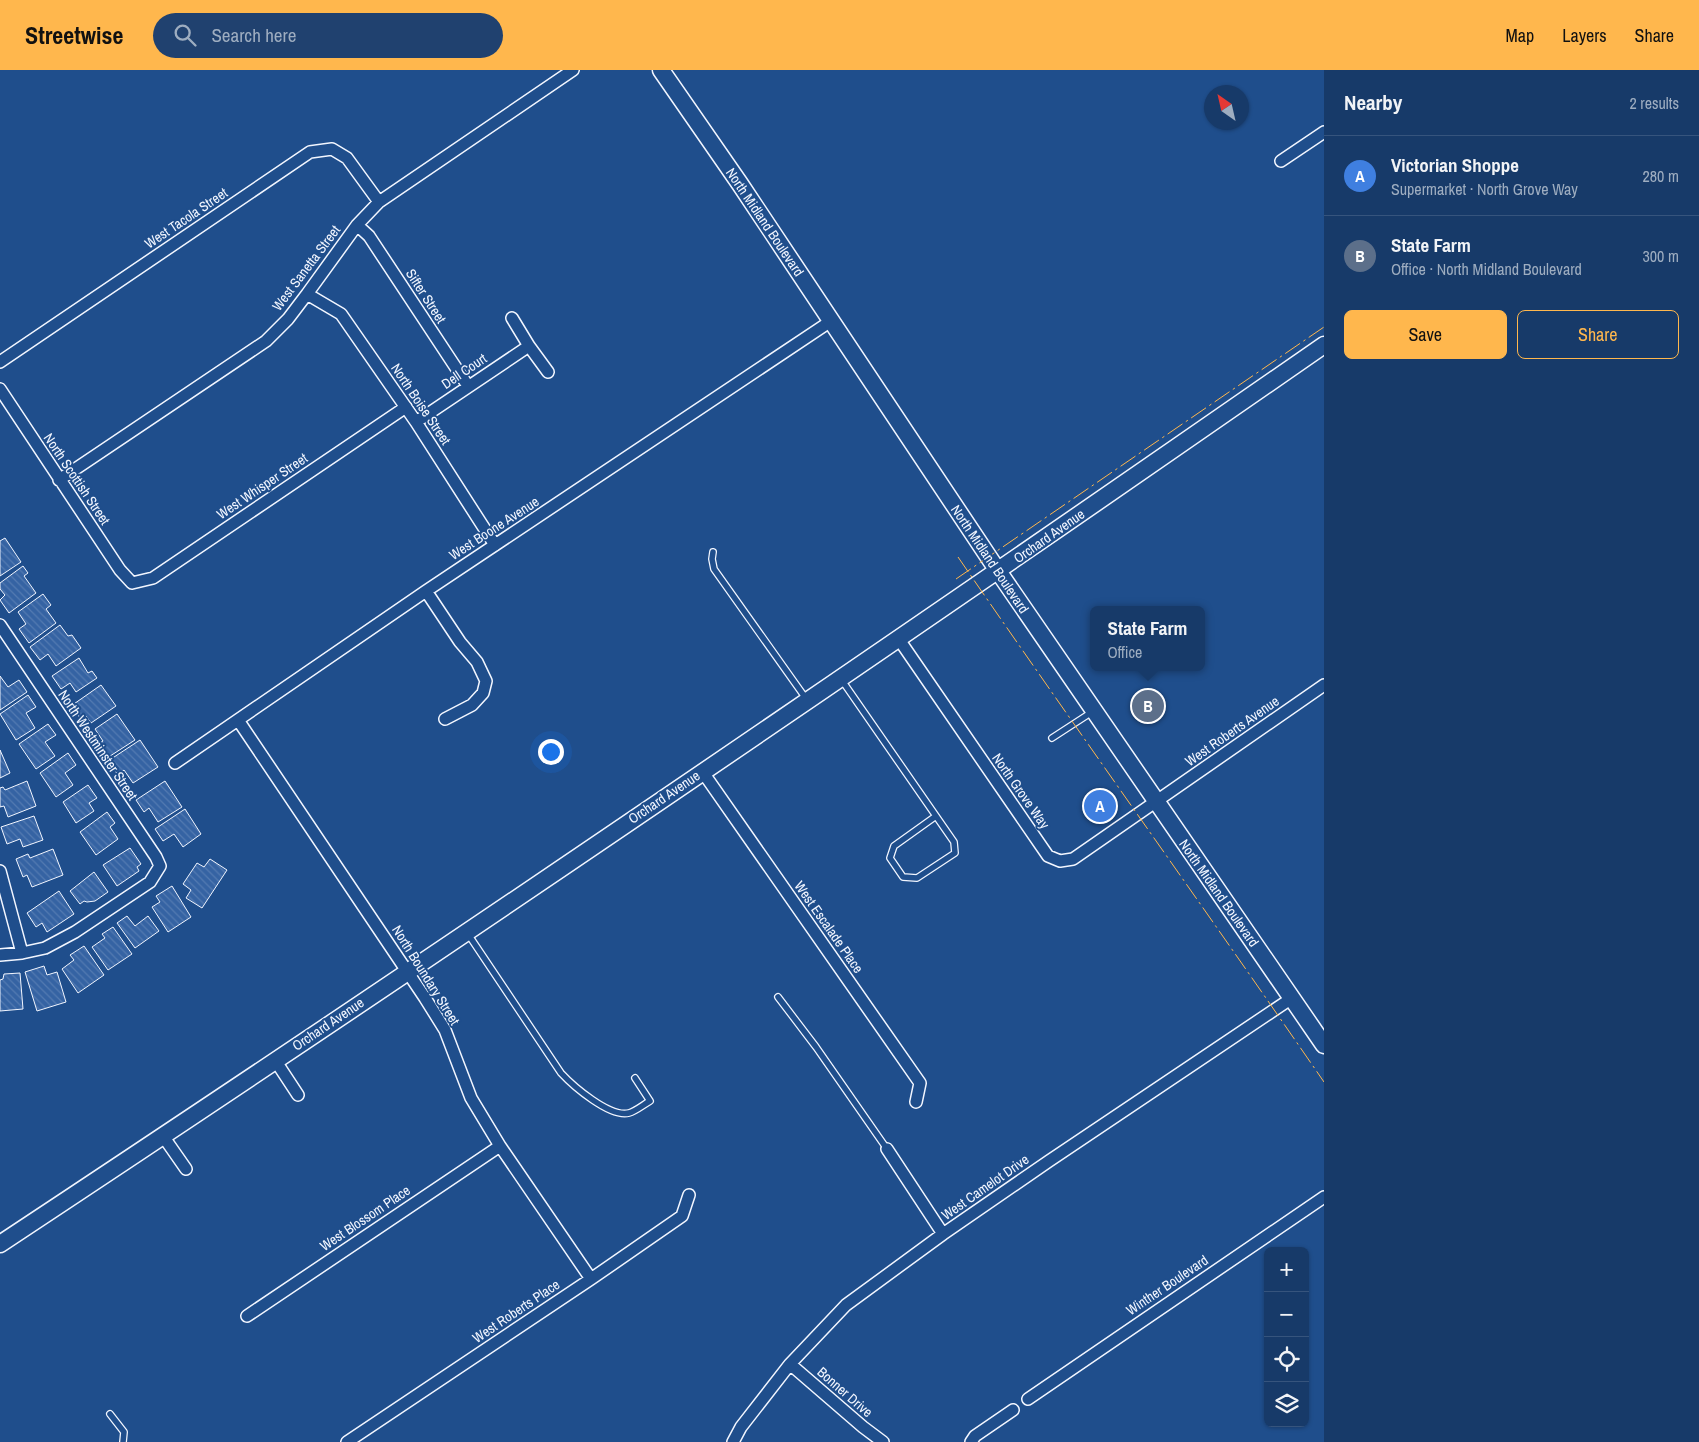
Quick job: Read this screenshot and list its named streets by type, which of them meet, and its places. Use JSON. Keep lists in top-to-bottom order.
{
  "streets": {
    "street": [
      "West Tacola Street",
      "North Midland Boulevard",
      "West Sanetta Street",
      "Sifter Street",
      "Dell Court",
      "North Boise Street",
      "North Scottish Street",
      "West Whisper Street",
      "West Boone Avenue",
      "Orchard Avenue",
      "West Roberts Avenue",
      "North Westminster Street",
      "North Grove Way",
      "West Escalade Place",
      "North Boundary Street",
      "West Camelot Drive",
      "West Blossom Place",
      "Winther Boulevard",
      "West Roberts Place",
      "Bonner Drive"
    ]
  },
  "crossings": [
    ["West Tacola Street", "West Sanetta Street"],
    ["North Midland Boulevard", "West Boone Avenue"],
    ["North Midland Boulevard", "Orchard Avenue"],
    ["North Midland Boulevard", "West Roberts Avenue"],
    ["North Midland Boulevard", "North Grove Way"],
    ["North Midland Boulevard", "West Camelot Drive"],
    ["West Sanetta Street", "Sifter Street"],
    ["West Sanetta Street", "North Boise Street"],
    ["West Sanetta Street", "North Scottish Street"],
    ["Sifter Street", "Dell Court"],
    ["Dell Court", "North Boise Street"],
    ["North Boise Street", "West Whisper Street"],
    ["North Boise Street", "West Boone Avenue"],
    ["North Scottish Street", "West Whisper Street"],
    ["West Boone Avenue", "North Boundary Street"],
    ["Orchard Avenue", "North Grove Way"],
    ["Orchard Avenue", "West Escalade Place"],
    ["Orchard Avenue", "North Boundary Street"],
    ["West Roberts Avenue", "North Grove Way"],
    ["North Boundary Street", "West Blossom Place"],
    ["North Boundary Street", "West Roberts Place"],
    ["West Camelot Drive", "Bonner Drive"]
  ],
  "north": "top left",
  "page": {
    "header": "Streetwise",
    "search": "Search here",
    "nav": ["Map", "Layers", "Share"],
    "heading": ["Nearby", "2 results"],
    "list": [
      {
        "mark": "A",
        "name": "Victorian Shoppe",
        "note": "Supermarket · North Grove Way",
        "value": "280 m"
      },
      {
        "mark": "B",
        "name": "State Farm",
        "note": "Office · North Midland Boulevard",
        "value": "300 m"
      }
    ],
    "buttons": ["Save", "Share"],
    "popup": ["State Farm", "Office"],
    "pins": ["B", "A"],
    "map_buttons": ["+", "−"]
  }
}
